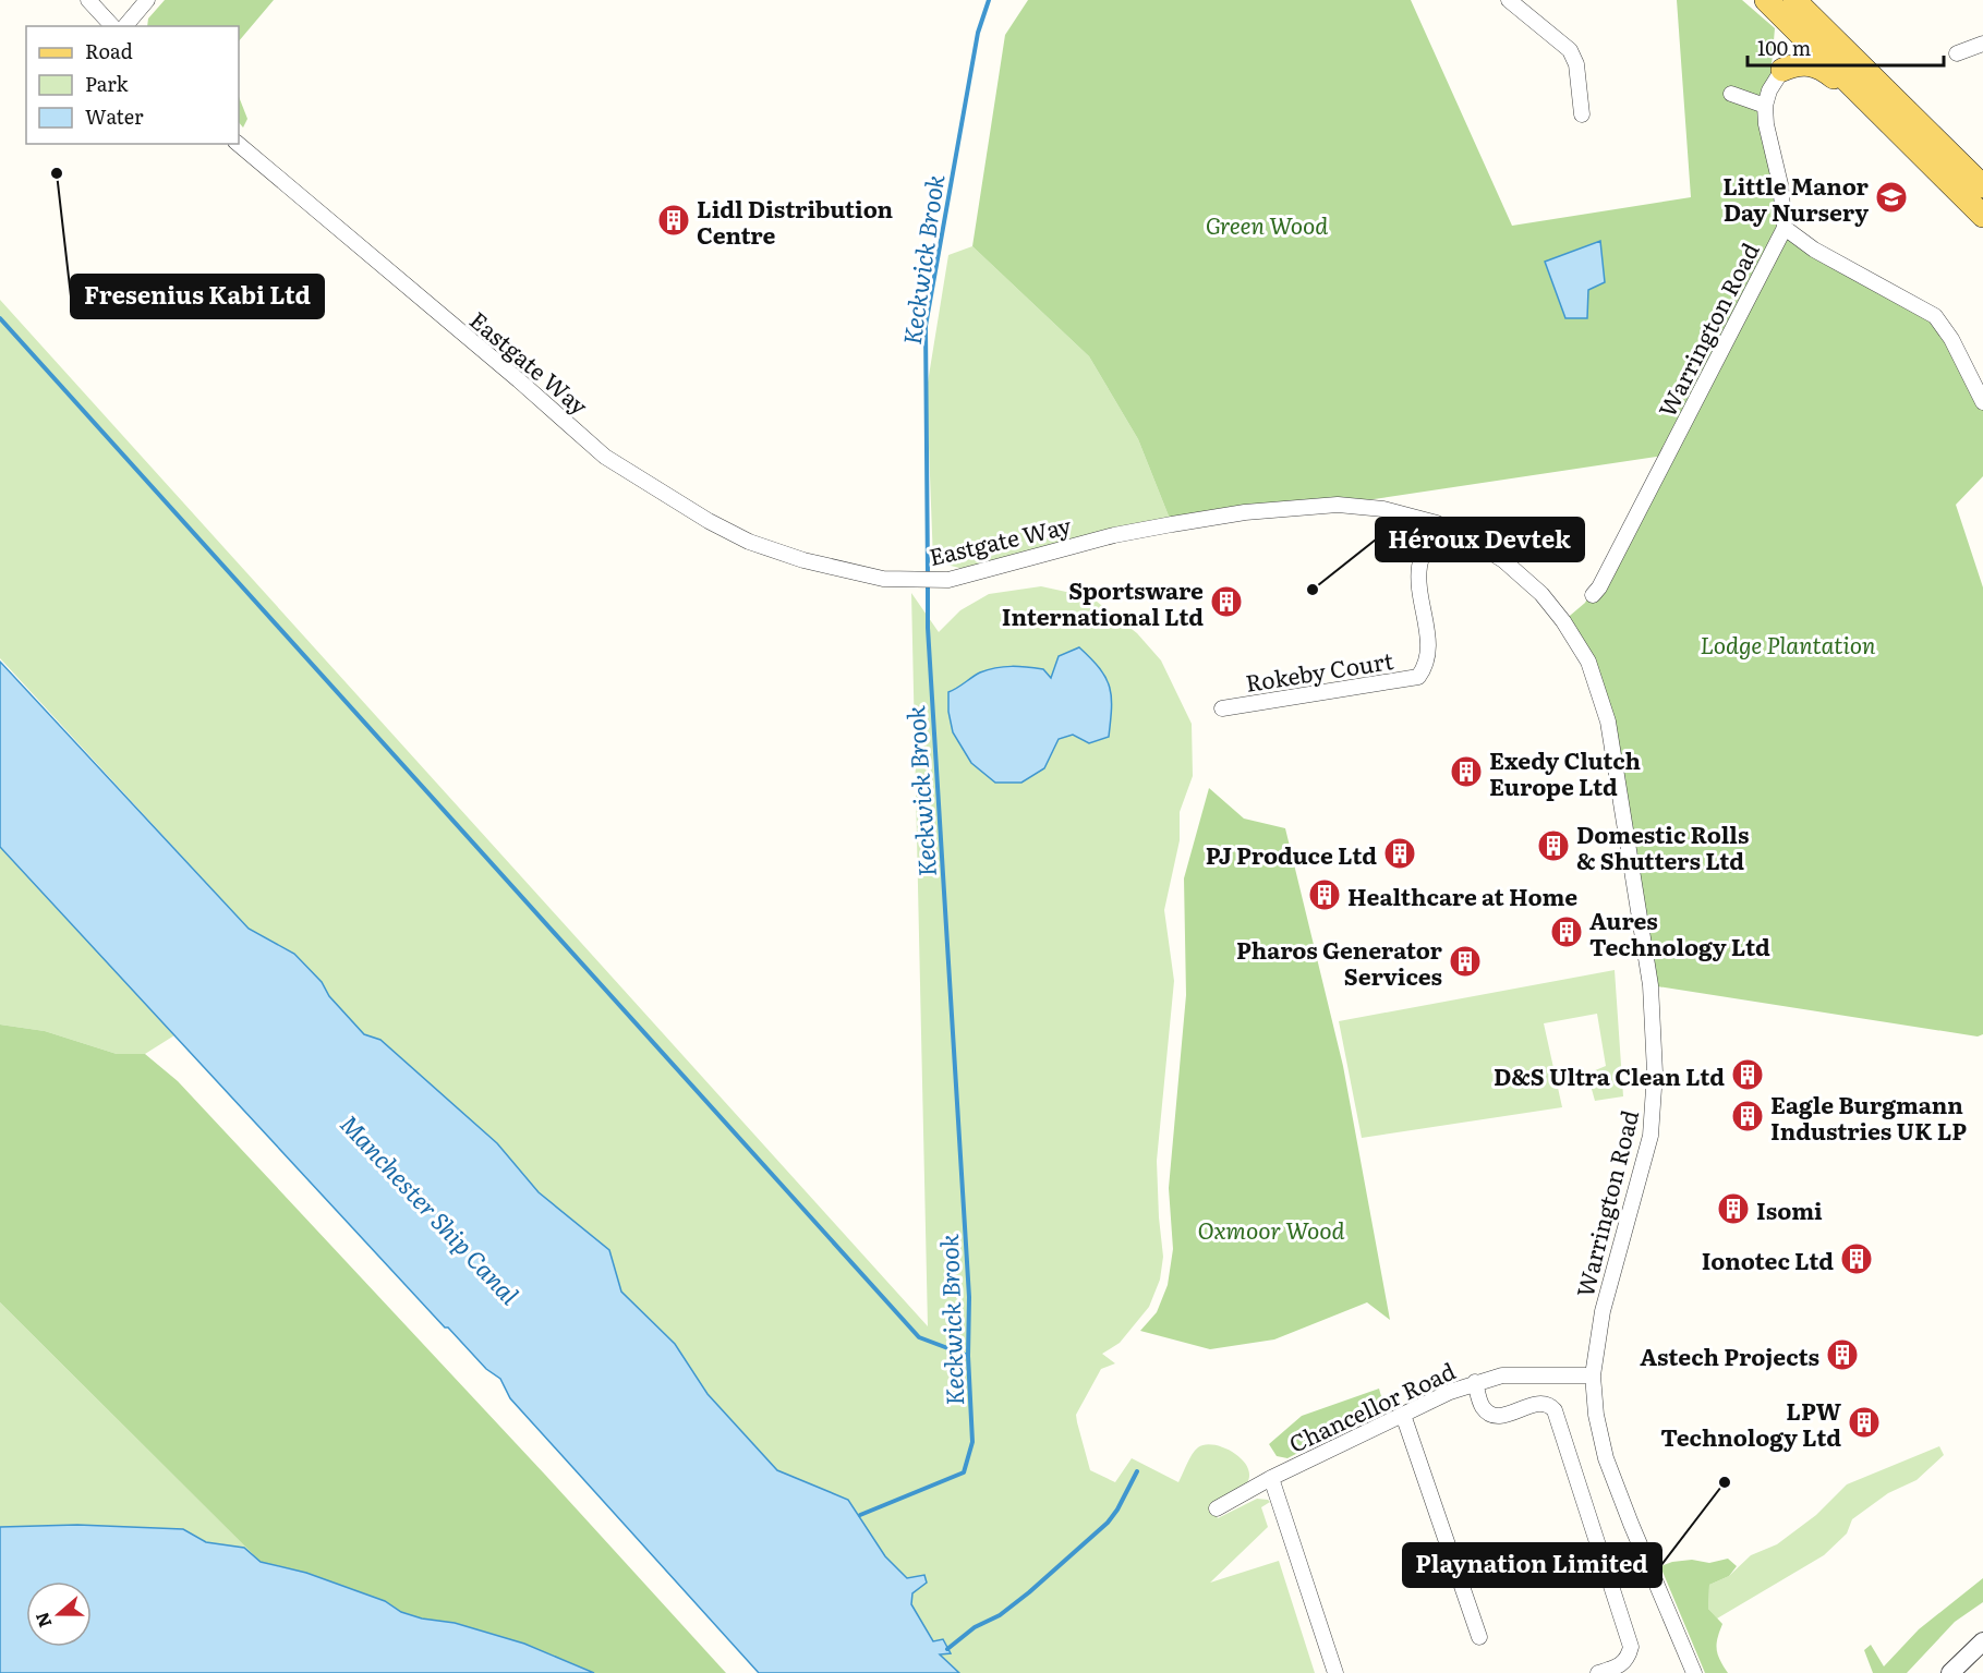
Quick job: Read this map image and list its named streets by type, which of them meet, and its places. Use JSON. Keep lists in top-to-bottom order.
{
  "streets": {
    "street": [
      "Warrington Road",
      "Eastgate Way",
      "Rokeby Court",
      "Chancellor Road"
    ]
  },
  "crossings": [
    ["Warrington Road", "Eastgate Way"],
    ["Warrington Road", "Chancellor Road"],
    ["Eastgate Way", "Rokeby Court"]
  ],
  "water": ["Keckwick Brook", "Manchester Ship Canal"],
  "parks": ["Green Wood", "Lodge Plantation", "Oxmoor Wood"],
  "places": {
    "other": ["Fresenius Kabi Ltd", "Héroux Devtek", "Playnation Limited"],
    "school or university": ["Little Manor Day Nursery"],
    "building": [
      "Lidl Distribution Centre",
      "Sportsware International Ltd",
      "Exedy Clutch Europe Ltd",
      "Domestic Rolls & Shutters Ltd",
      "PJ Produce Ltd",
      "Healthcare at Home",
      "Aures Technology Ltd",
      "Pharos Generator Services",
      "D&S Ultra Clean Ltd",
      "Eagle Burgmann Industries UK LP",
      "Isomi",
      "Ionotec Ltd",
      "Astech Projects",
      "LPW Technology Ltd"
    ]
  },
  "legend": ["Road", "Park", "Water"],
  "scale_bar": "100 m",
  "north": "left"
}
